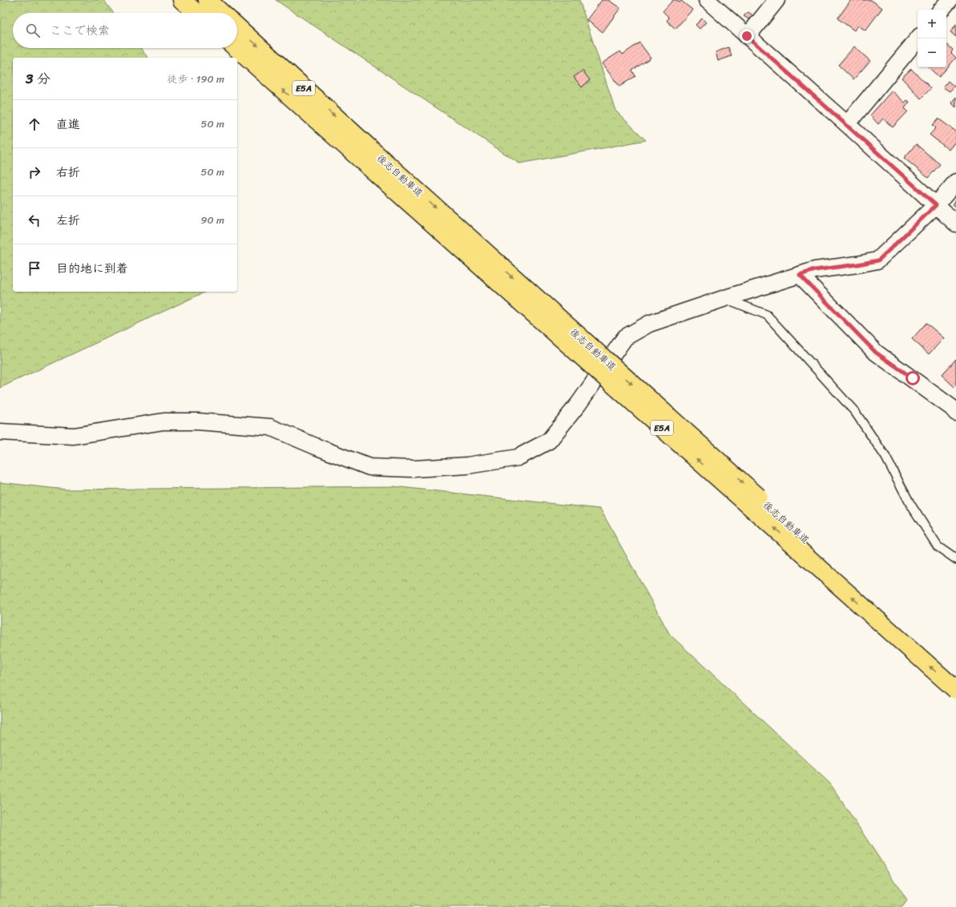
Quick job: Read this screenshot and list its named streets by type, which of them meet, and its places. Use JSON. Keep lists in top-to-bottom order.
{
  "streets": {
    "highway": ["E5A", "後志自動車道"]
  },
  "page": {
    "map_buttons": ["+", "−"],
    "search": "ここで検索",
    "heading": ["3 分", "徒歩 · 190 m"],
    "list": [
      ["直進", "50 m"],
      ["右折", "50 m"],
      ["左折", "90 m"],
      "目的地に到着"
    ]
  }
}
